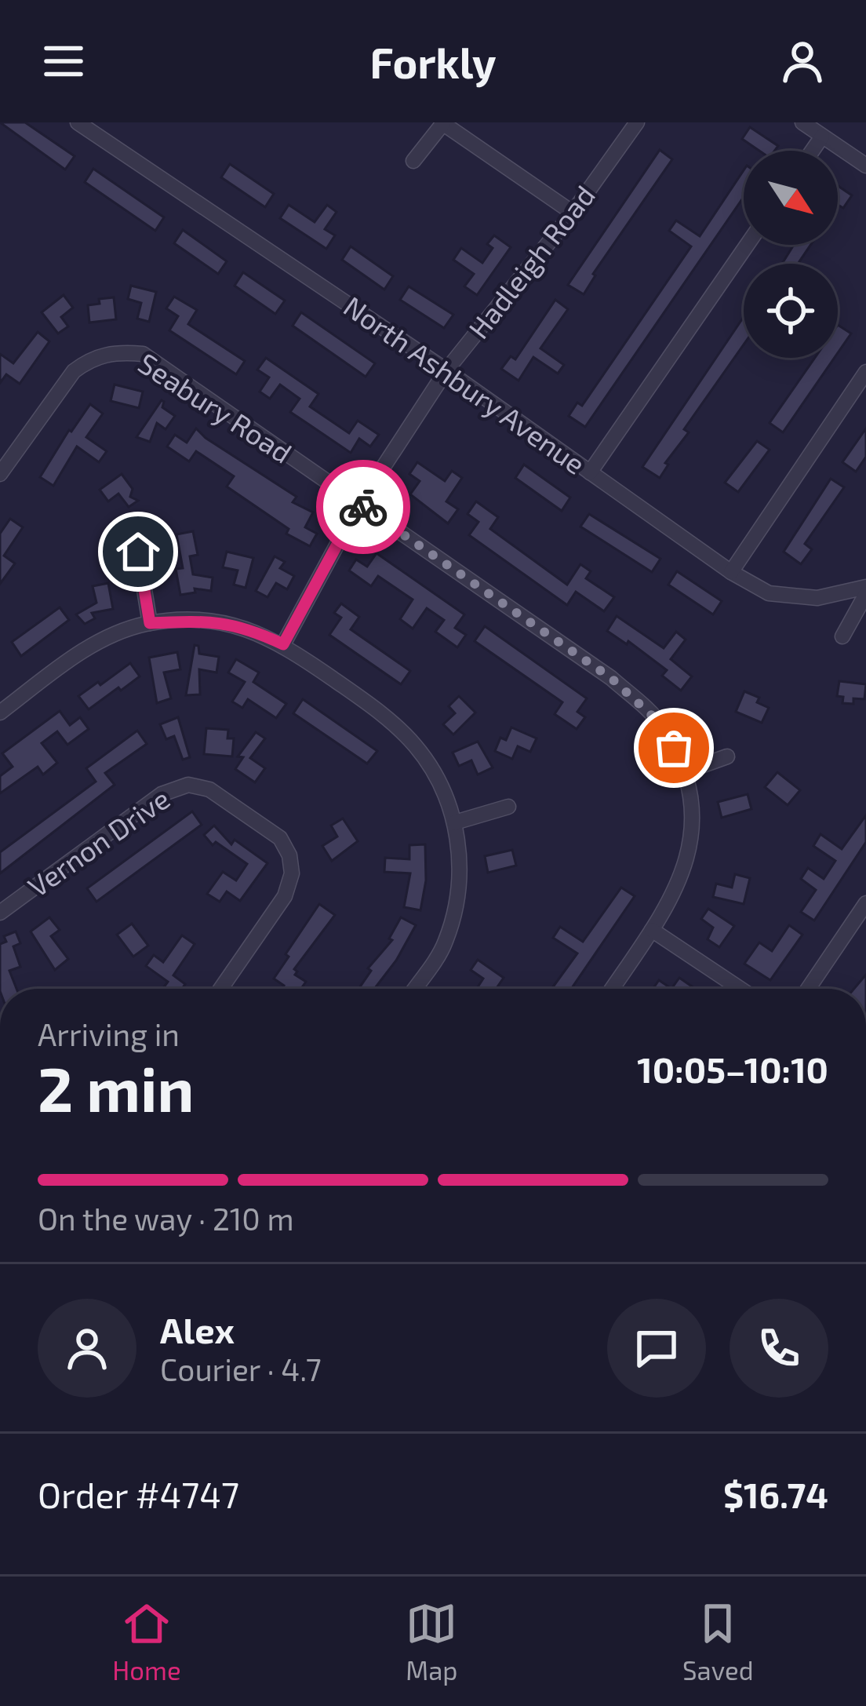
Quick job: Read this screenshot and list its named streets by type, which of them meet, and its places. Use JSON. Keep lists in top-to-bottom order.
{
  "streets": {
    "street": [
      "Hadleigh Road",
      "North Ashbury Avenue",
      "Seabury Road",
      "Vernon Drive"
    ]
  },
  "crossings": [
    ["Hadleigh Road", "North Ashbury Avenue"],
    ["Hadleigh Road", "Seabury Road"]
  ],
  "north": "bottom right",
  "page": {
    "header": "Forkly",
    "heading": ["2 min", "Arriving in", "10:05–10:10"],
    "panel": [
      "Alex",
      "Courier · 4.7",
      "Order #4747",
      "$16.74"
    ],
    "bar": "On the way · 210 m",
    "tabs": ["Home", "Map", "Saved"]
  }
}
